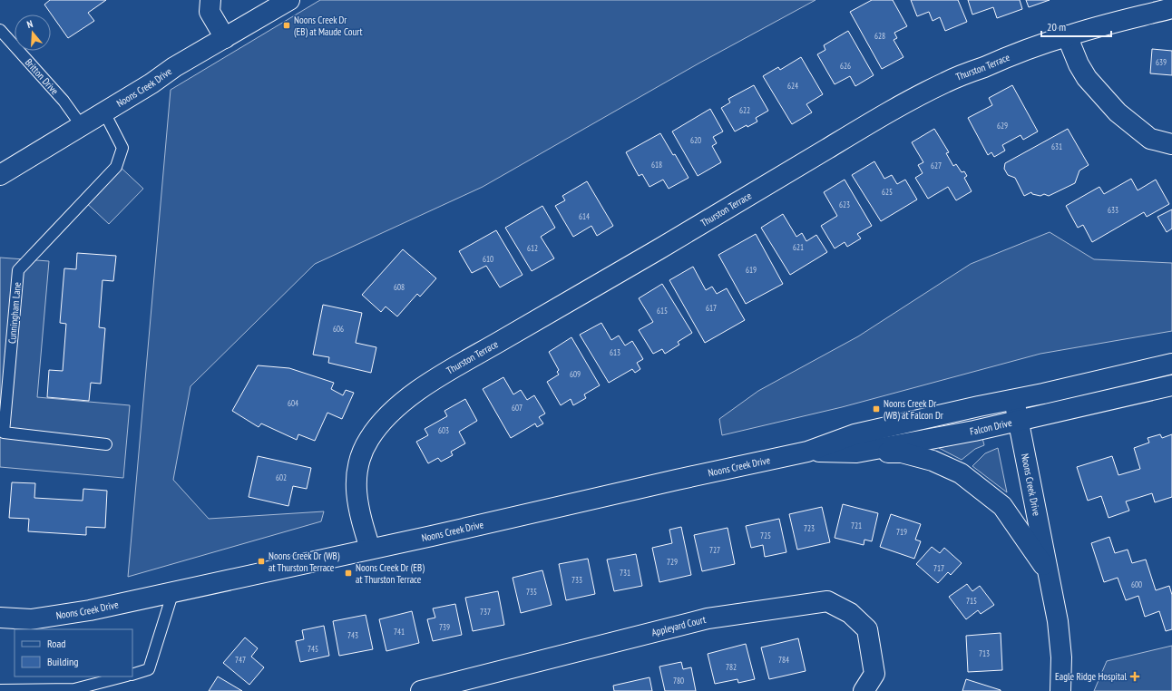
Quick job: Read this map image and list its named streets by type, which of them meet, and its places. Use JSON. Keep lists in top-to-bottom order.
{
  "streets": {
    "street": [
      "Thurston Terrace",
      "Noons Creek Drive",
      "Falcon Drive",
      "Appleyard Court"
    ],
    "lane": ["Britton Drive", "Cunningham Lane"]
  },
  "crossings": [
    ["Thurston Terrace", "Noons Creek Drive"],
    ["Britton Drive", "Noons Creek Drive"],
    ["Noons Creek Drive", "Cunningham Lane"],
    ["Noons Creek Drive", "Falcon Drive"]
  ],
  "places": {
    "transit": [
      "Noons Creek Dr (EB) at Maude Court",
      "Noons Creek Dr (WB) at Falcon Dr",
      "Noons Creek Dr (WB) at Thurston Terrace",
      "Noons Creek Dr (EB) at Thurston Terrace"
    ],
    "health": ["Eagle Ridge Hospital"]
  },
  "house_numbers": [
    "628",
    "639",
    "626",
    "624",
    "622",
    "629",
    "620",
    "631",
    "618",
    "627",
    "625",
    "623",
    "633",
    "614",
    "621",
    "612",
    "610",
    "619",
    "608",
    "617",
    "615",
    "606",
    "613",
    "609",
    "604",
    "607",
    "603",
    "602",
    "721",
    "723",
    "719",
    "725",
    "727",
    "729",
    "717",
    "731",
    "733",
    "600",
    "735",
    "715",
    "737",
    "739",
    "741",
    "743",
    "745",
    "713",
    "747",
    "784",
    "782",
    "780"
  ],
  "legend": ["Road", "Building"],
  "scale_bar": "20 m",
  "north": "top"
}
